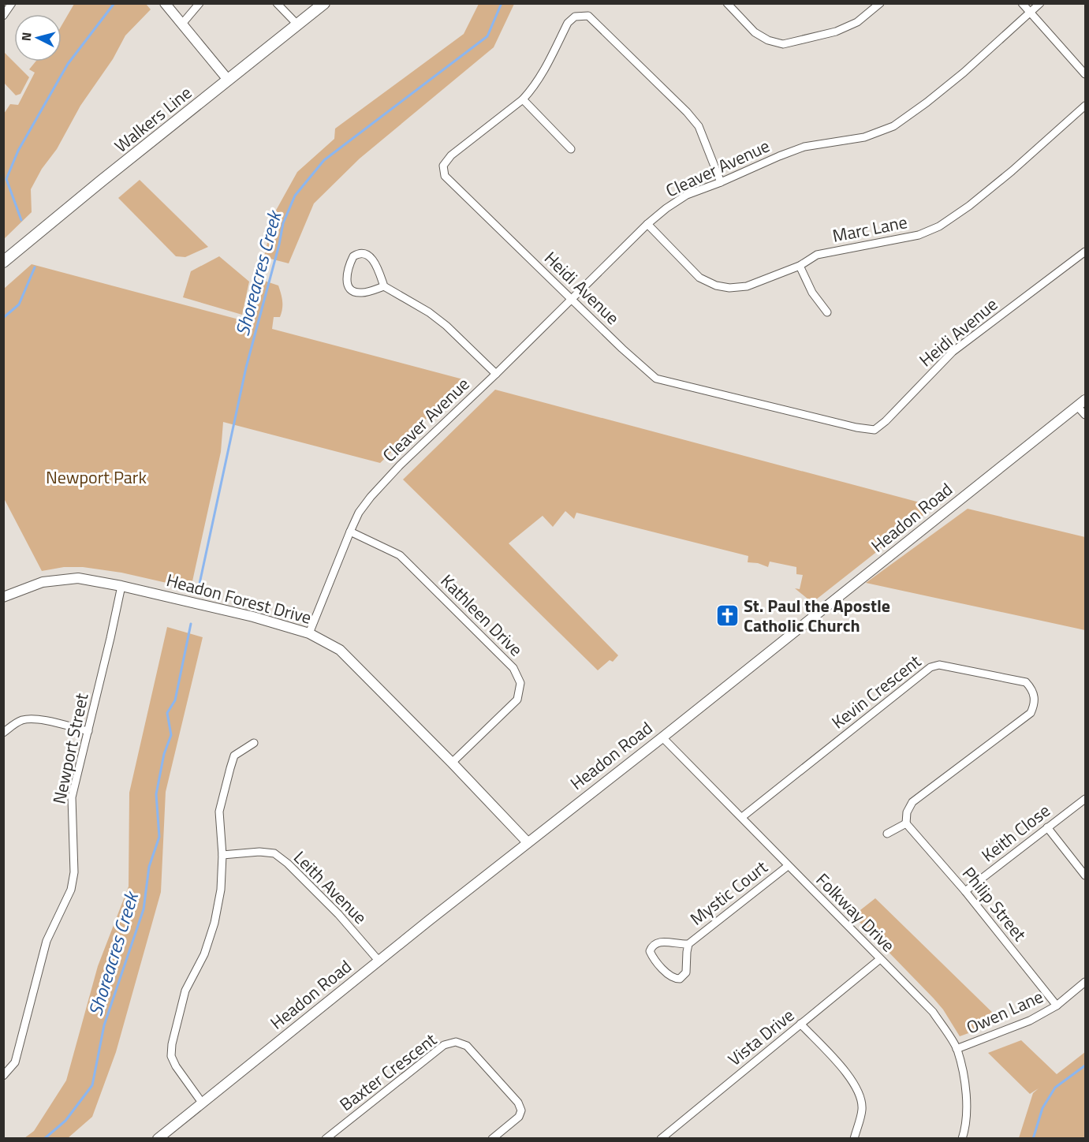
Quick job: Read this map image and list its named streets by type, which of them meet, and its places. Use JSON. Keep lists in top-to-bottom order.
{
  "streets": {
    "main road": ["Walkers Line"],
    "street": [
      "Cleaver Avenue",
      "Marc Lane",
      "Heidi Avenue",
      "Headon Road",
      "Headon Forest Drive",
      "Kathleen Drive",
      "Kevin Crescent",
      "Newport Street",
      "Keith Close",
      "Leith Avenue",
      "Mystic Court",
      "Philip Street",
      "Folkway Drive",
      "Owen Lane",
      "Vista Drive",
      "Baxter Crescent"
    ]
  },
  "crossings": [
    ["Cleaver Avenue", "Marc Lane"],
    ["Cleaver Avenue", "Heidi Avenue"],
    ["Cleaver Avenue", "Headon Forest Drive"],
    ["Cleaver Avenue", "Kathleen Drive"],
    ["Headon Road", "Headon Forest Drive"],
    ["Headon Road", "Leith Avenue"],
    ["Headon Road", "Folkway Drive"],
    ["Headon Forest Drive", "Kathleen Drive"],
    ["Headon Forest Drive", "Newport Street"],
    ["Kevin Crescent", "Philip Street"],
    ["Kevin Crescent", "Folkway Drive"],
    ["Keith Close", "Philip Street"],
    ["Mystic Court", "Folkway Drive"],
    ["Philip Street", "Owen Lane"],
    ["Folkway Drive", "Owen Lane"],
    ["Folkway Drive", "Vista Drive"]
  ],
  "water": ["Shoreacres Creek"],
  "parks": ["Newport Park"],
  "places": {
    "church": ["St. Paul the Apostle Catholic Church"]
  },
  "north": "left"
}
